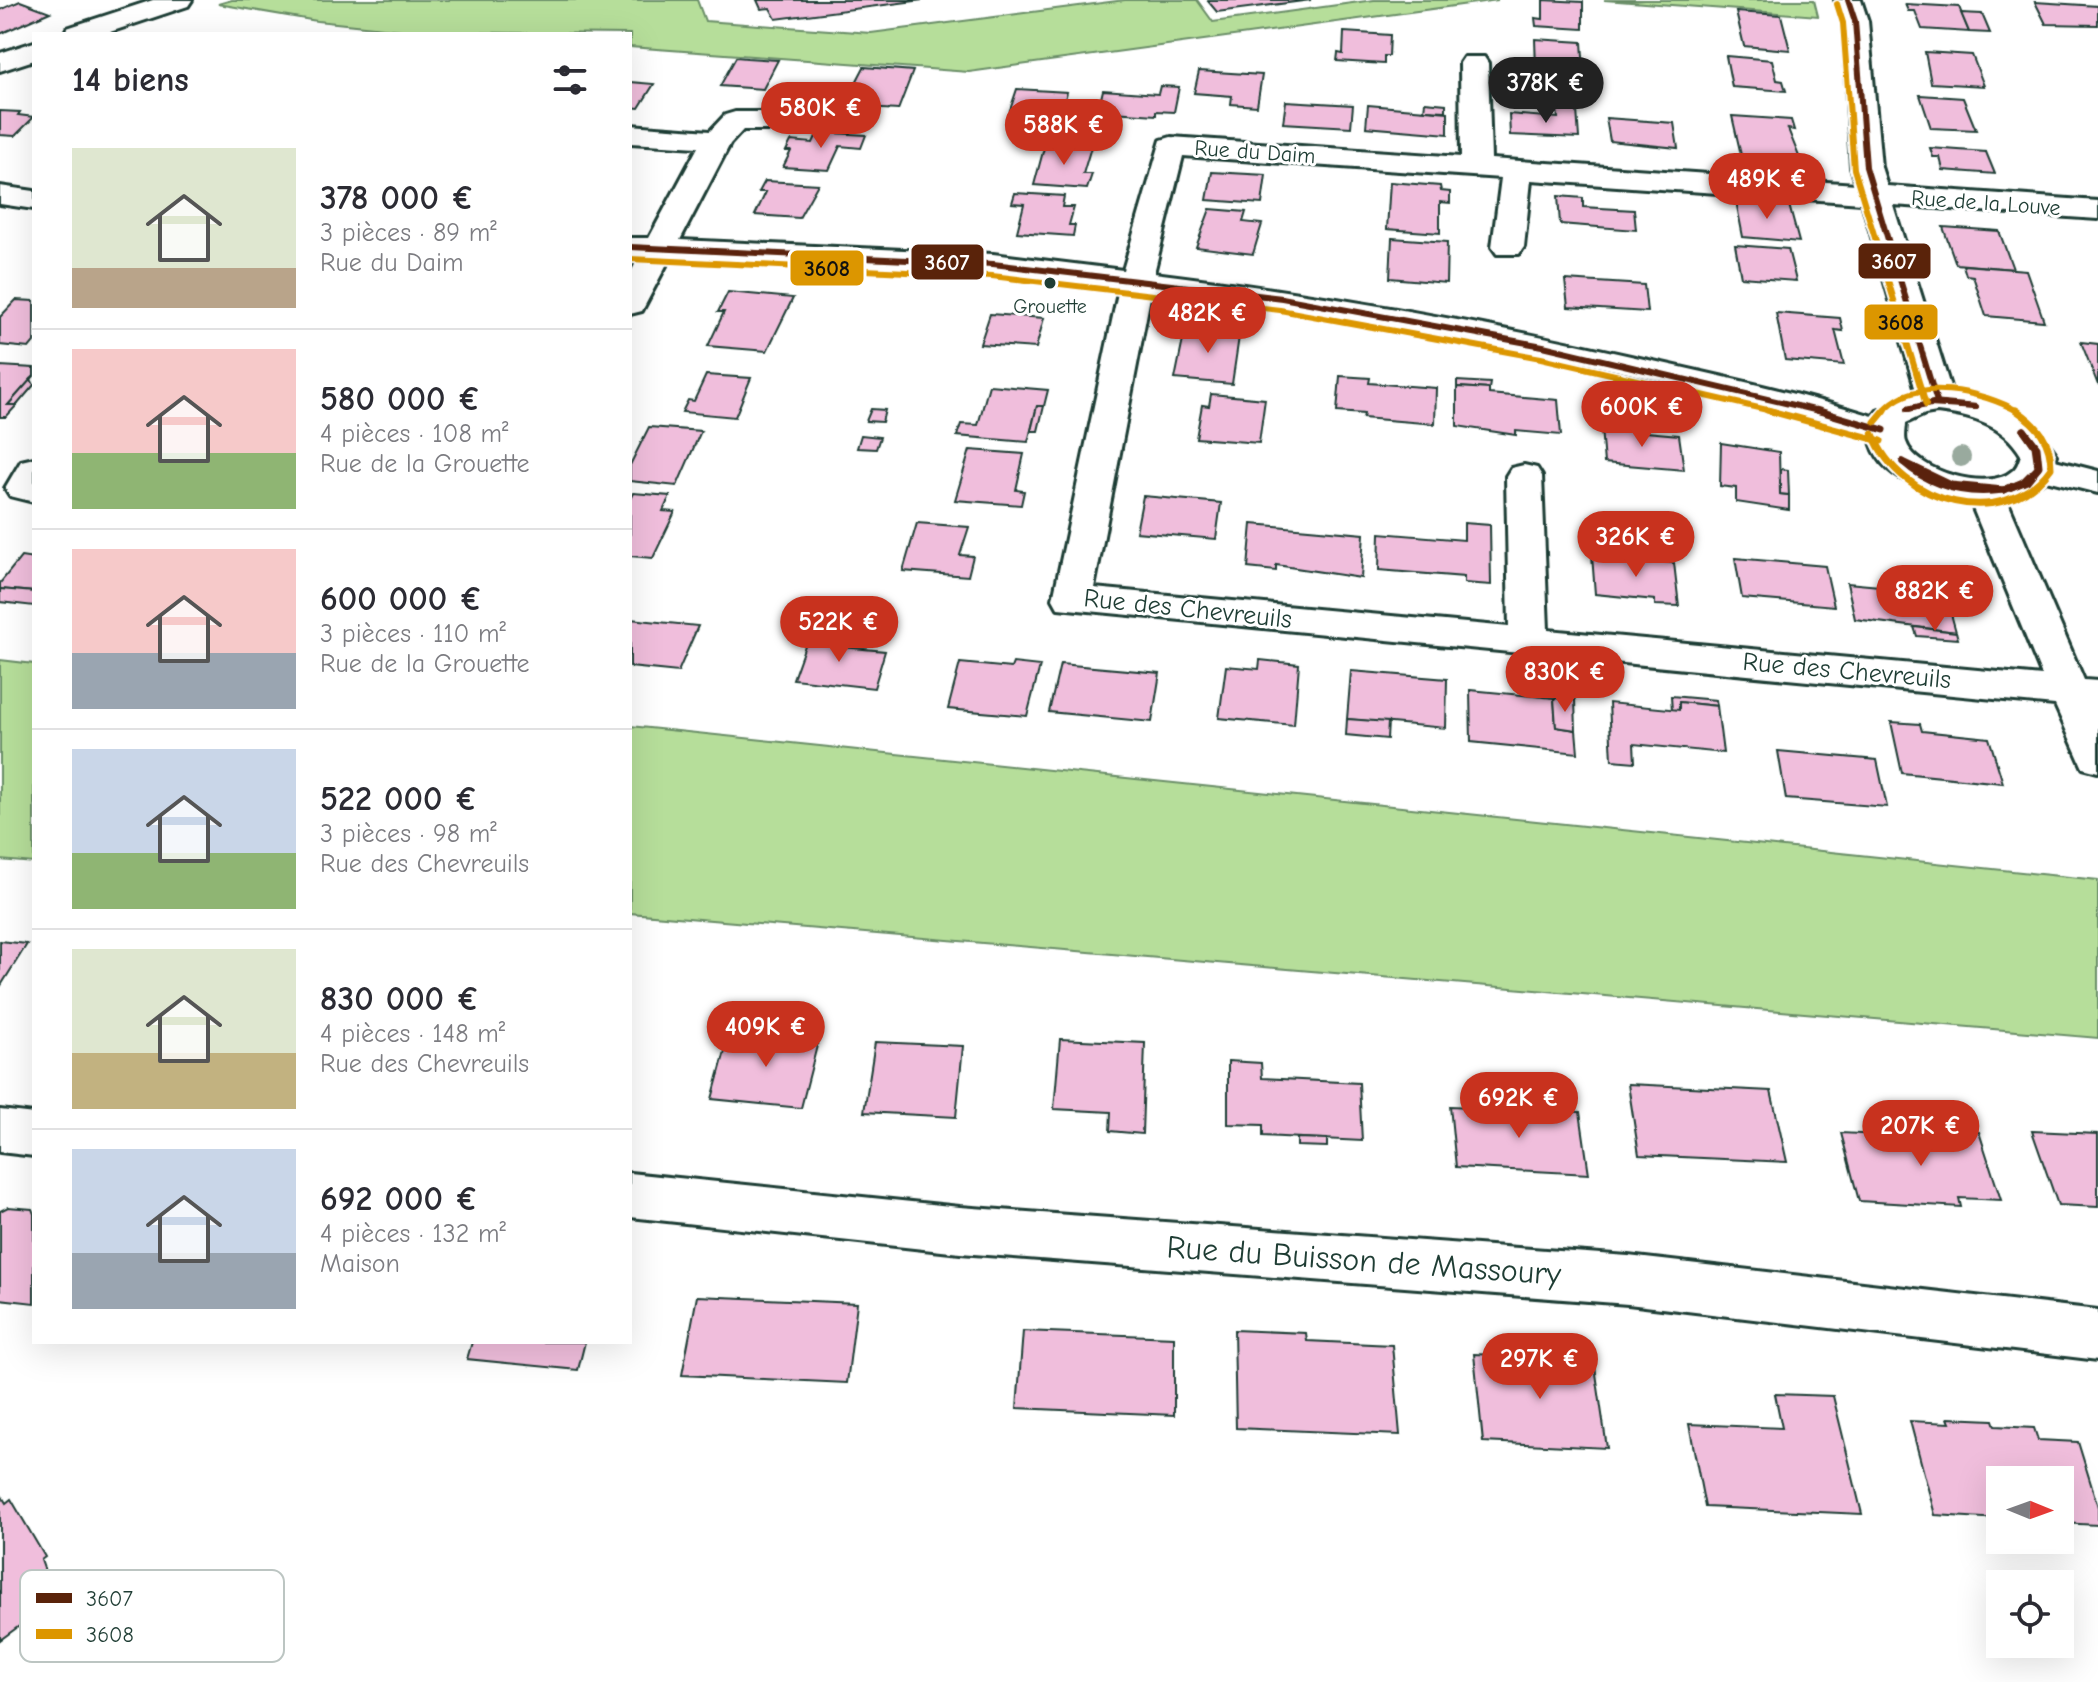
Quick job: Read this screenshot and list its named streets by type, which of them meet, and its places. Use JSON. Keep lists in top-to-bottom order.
{
  "streets": {
    "street": [
      "Rue du Daim",
      "Rue de la Louve",
      "Rue des Chevreuils",
      "Rue du Buisson de Massoury"
    ]
  },
  "crossings": [
    ["Rue du Daim", "Rue de la Louve"],
    ["Rue du Daim", "Rue des Chevreuils"]
  ],
  "places": ["Grouette"],
  "lines": ["transit line 3607", "transit line 3608"],
  "legend": ["3607", "3608"],
  "north": "right",
  "page": {
    "heading": "14 biens",
    "price": [
      "378K €",
      "580K €",
      "588K €",
      "489K €",
      "482K €",
      "600K €",
      "326K €",
      "882K €",
      "522K €",
      "830K €",
      "409K €",
      "692K €",
      "207K €",
      "297K €"
    ],
    "list": [
      {
        "name": "378 000 €",
        "note": "3 pièces · 89 m² · Rue du Daim"
      },
      {
        "name": "580 000 €",
        "note": "4 pièces · 108 m² · Rue de la Grouette"
      },
      {
        "name": "600 000 €",
        "note": "3 pièces · 110 m² · Rue de la Grouette"
      },
      {
        "name": "522 000 €",
        "note": "3 pièces · 98 m² · Rue des Chevreuils"
      },
      {
        "name": "830 000 €",
        "note": "4 pièces · 148 m² · Rue des Chevreuils"
      },
      {
        "name": "692 000 €",
        "note": "4 pièces · 132 m² · Maison"
      }
    ]
  }
}
